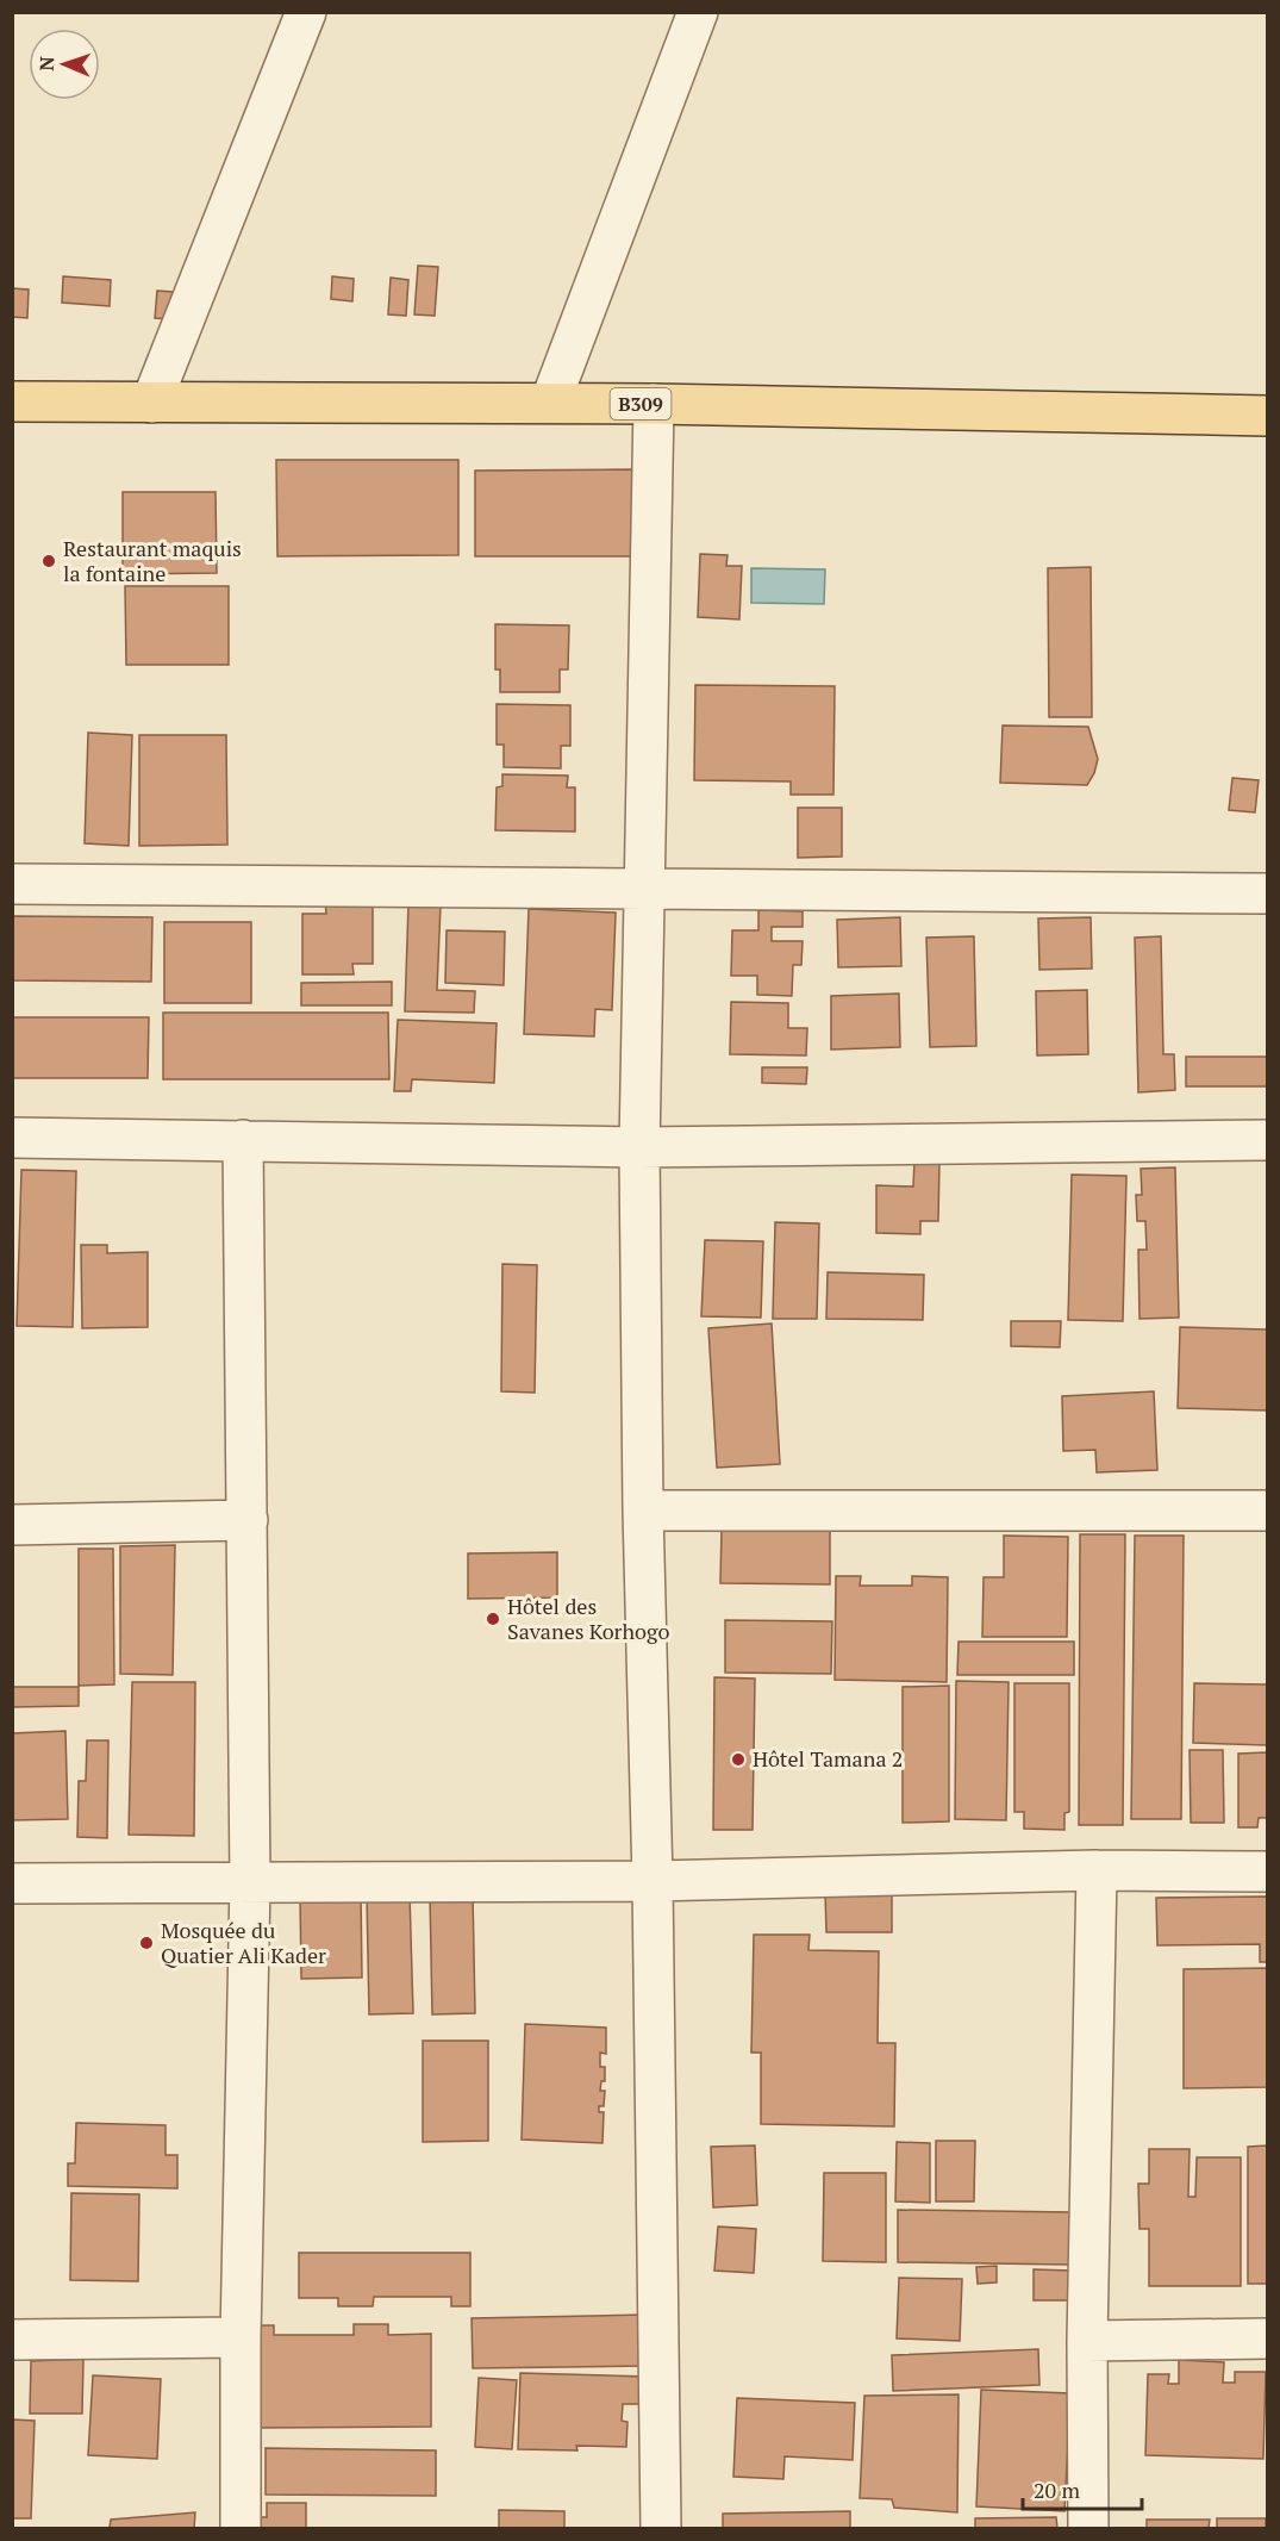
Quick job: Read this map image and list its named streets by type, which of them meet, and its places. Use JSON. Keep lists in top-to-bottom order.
{
  "streets": {
    "main road": ["B309"]
  },
  "places": [
    "Restaurant maquis la fontaine",
    "Hôtel des Savanes Korhogo",
    "Hôtel Tamana 2",
    "Mosquée du Quatier Ali Kader"
  ],
  "scale_bar": "20 m",
  "north": "left"
}
